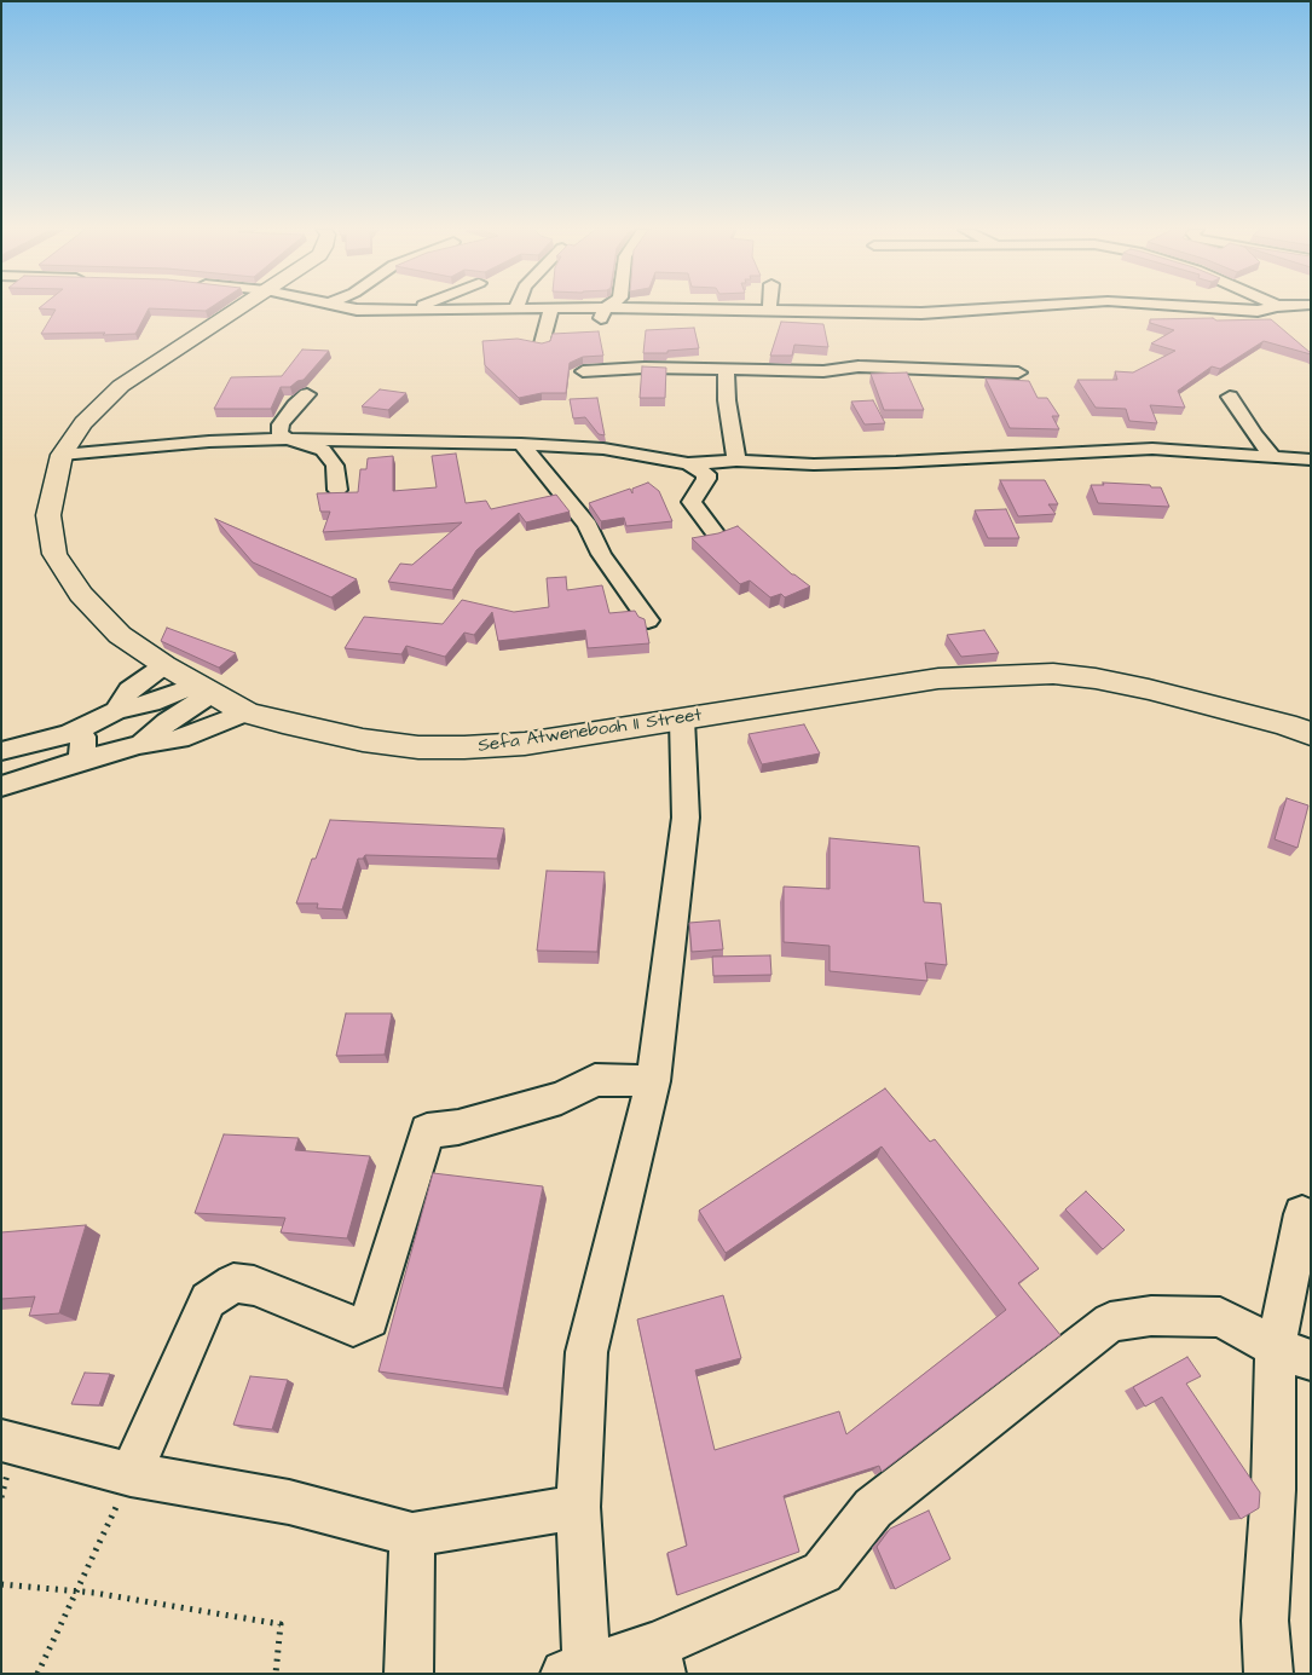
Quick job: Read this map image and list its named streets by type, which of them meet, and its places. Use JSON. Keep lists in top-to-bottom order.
{
  "streets": {
    "main road": ["Sefa Atweneboah II Street"]
  }
}
